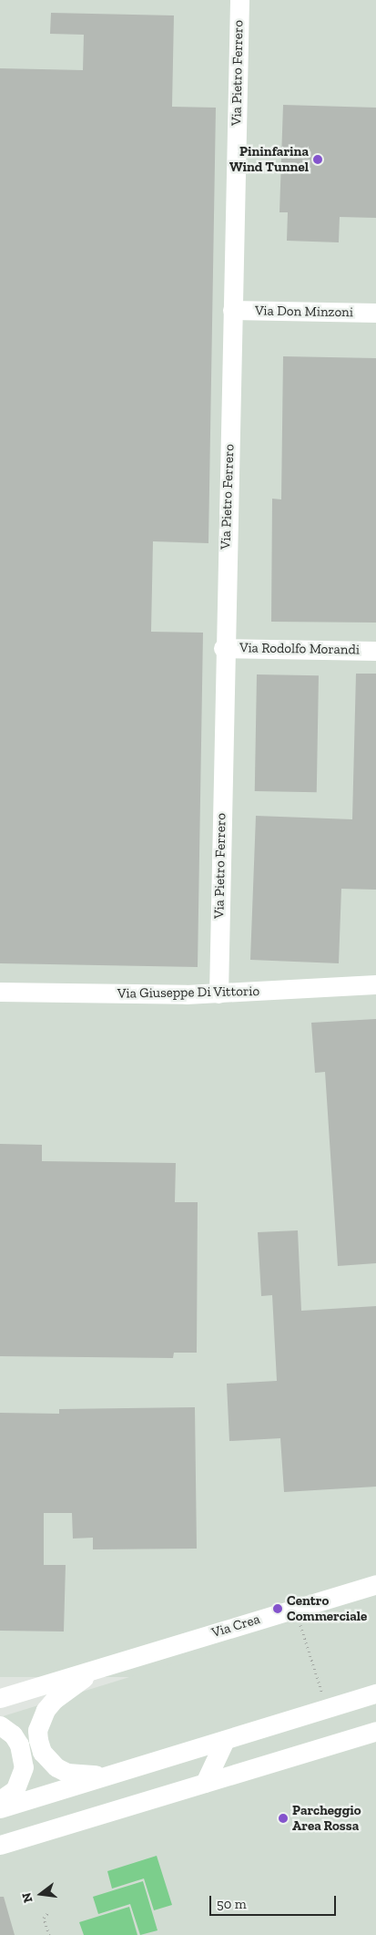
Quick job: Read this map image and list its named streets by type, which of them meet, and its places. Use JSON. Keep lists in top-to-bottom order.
{
  "streets": {
    "street": [
      "Via Pietro Ferrero",
      "Via Don Minzoni",
      "Via Rodolfo Morandi",
      "Via Giuseppe Di Vittorio",
      "Via Crea"
    ]
  },
  "crossings": [
    ["Via Pietro Ferrero", "Via Don Minzoni"],
    ["Via Pietro Ferrero", "Via Rodolfo Morandi"],
    ["Via Pietro Ferrero", "Via Giuseppe Di Vittorio"]
  ],
  "places": ["Pininfarina Wind Tunnel", "Centro Commerciale", "Parcheggio Area Rossa"],
  "scale_bar": "50 m",
  "north": "left"
}
